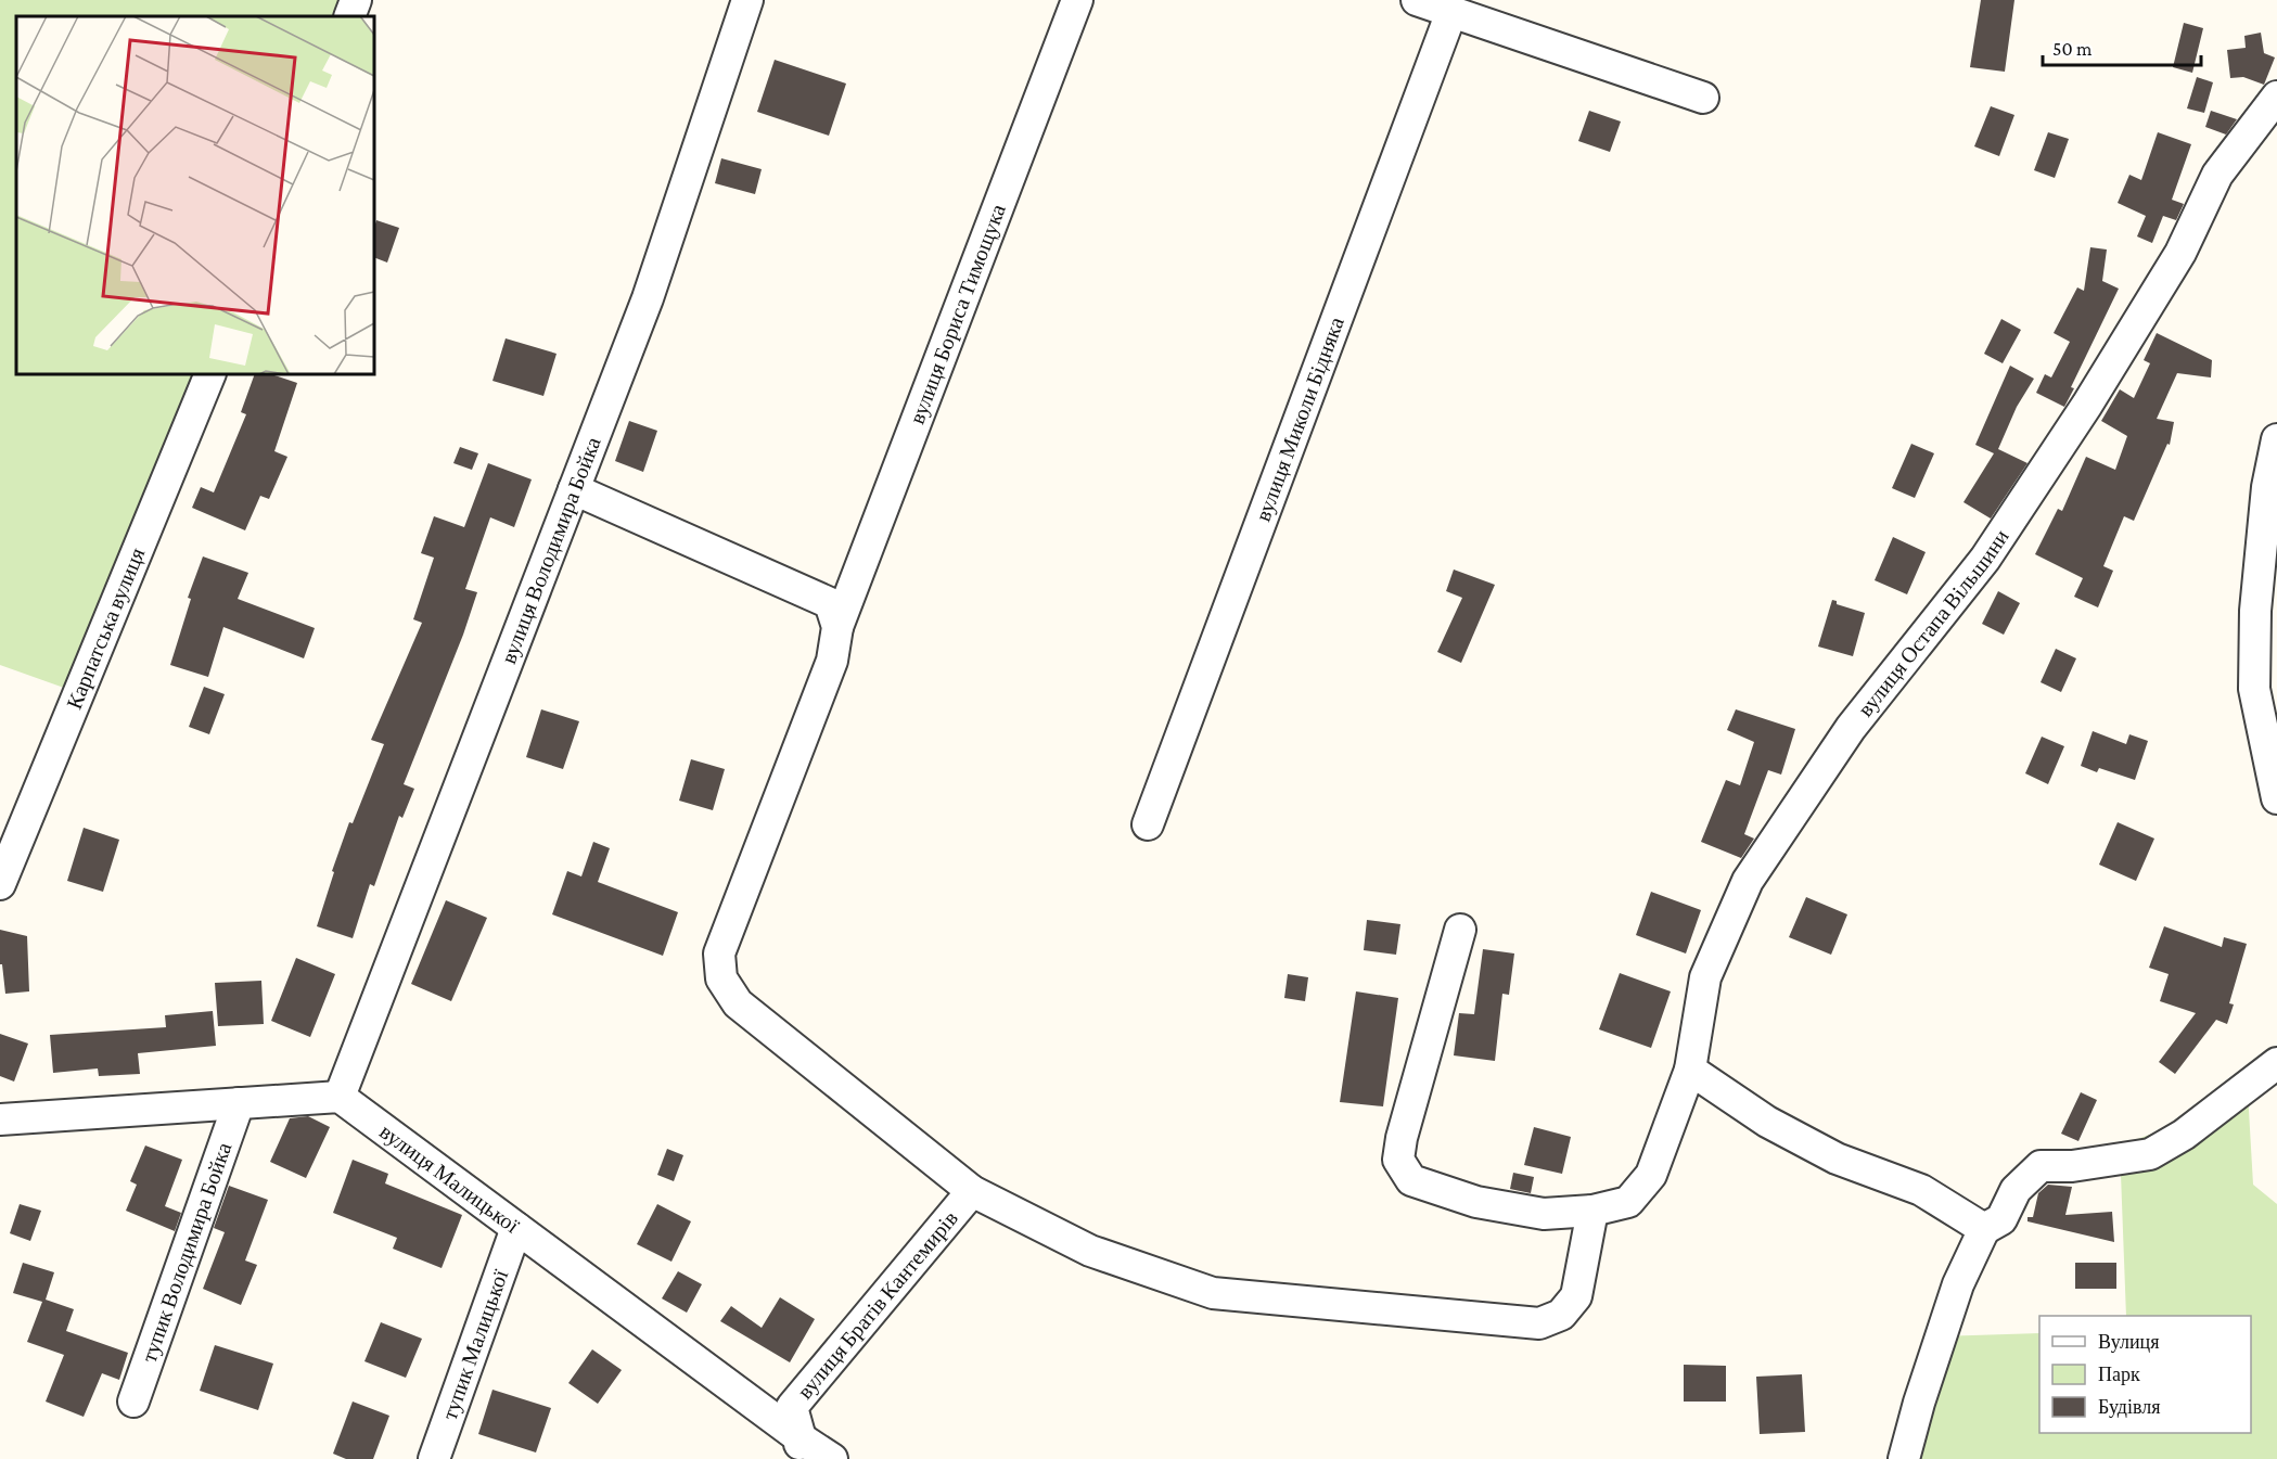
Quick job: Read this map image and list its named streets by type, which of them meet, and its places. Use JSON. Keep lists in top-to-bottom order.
{
  "streets": {
    "street": [
      "вулиця Бориса Тимощука",
      "вулиця Миколи Бідняка",
      "вулиця Володимира Бойка",
      "вулиця Остапа Вільшини",
      "Карпатська вулиця",
      "вулиця Малицької",
      "тупик Володимира Бойка",
      "вулиця Братів Кантемирів",
      "тупик Малицької"
    ]
  },
  "crossings": [
    ["вулиця Бориса Тимощука", "вулиця Остапа Вільшини"],
    ["вулиця Бориса Тимощука", "вулиця Братів Кантемирів"],
    ["вулиця Володимира Бойка", "вулиця Малицької"],
    ["вулиця Малицької", "вулиця Братів Кантемирів"],
    ["вулиця Малицької", "тупик Малицької"]
  ],
  "legend": ["Вулиця", "Парк", "Будівля"],
  "scale_bar": "50 m"
}
